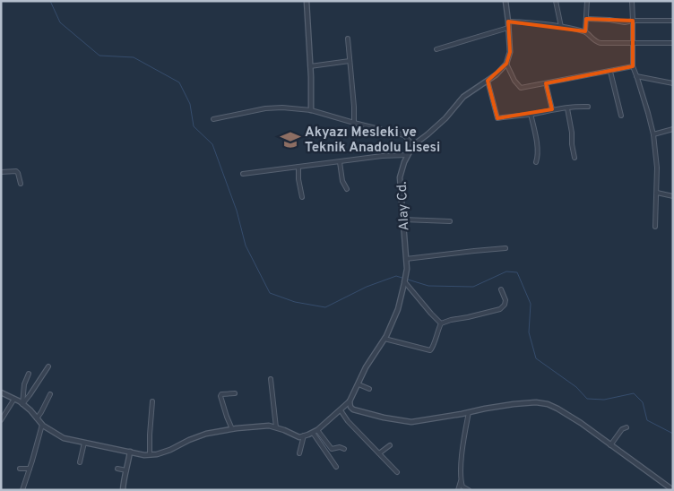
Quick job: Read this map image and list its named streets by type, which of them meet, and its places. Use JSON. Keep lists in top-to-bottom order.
{
  "streets": {
    "street": ["Alay Cd."]
  },
  "places": {
    "school or university": ["Akyazı Mesleki ve Teknik Anadolu Lisesi"]
  }
}
